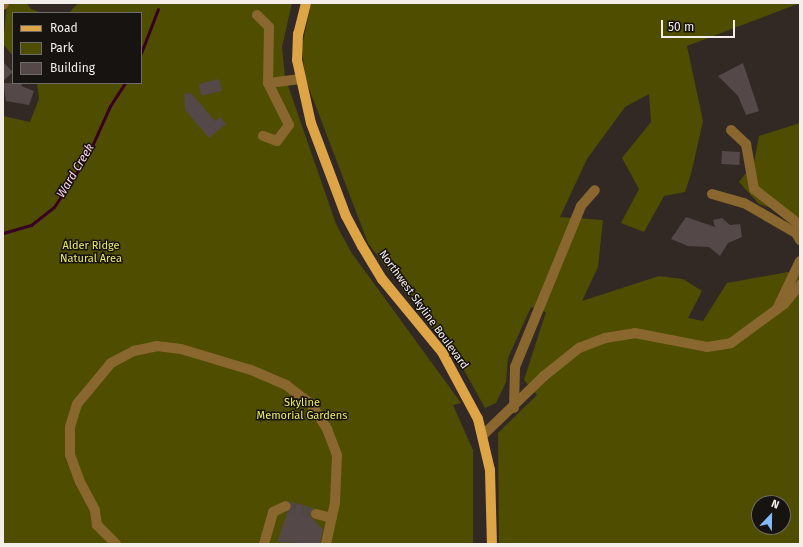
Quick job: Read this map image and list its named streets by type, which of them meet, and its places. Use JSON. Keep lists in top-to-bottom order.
{
  "streets": {
    "main road": ["Northwest Skyline Boulevard"]
  },
  "water": ["Ward Creek"],
  "parks": ["Alder Ridge Natural Area", "Skyline Memorial Gardens"],
  "legend": ["Road", "Park", "Building"],
  "scale_bar": "50 m",
  "north": "top"
}
